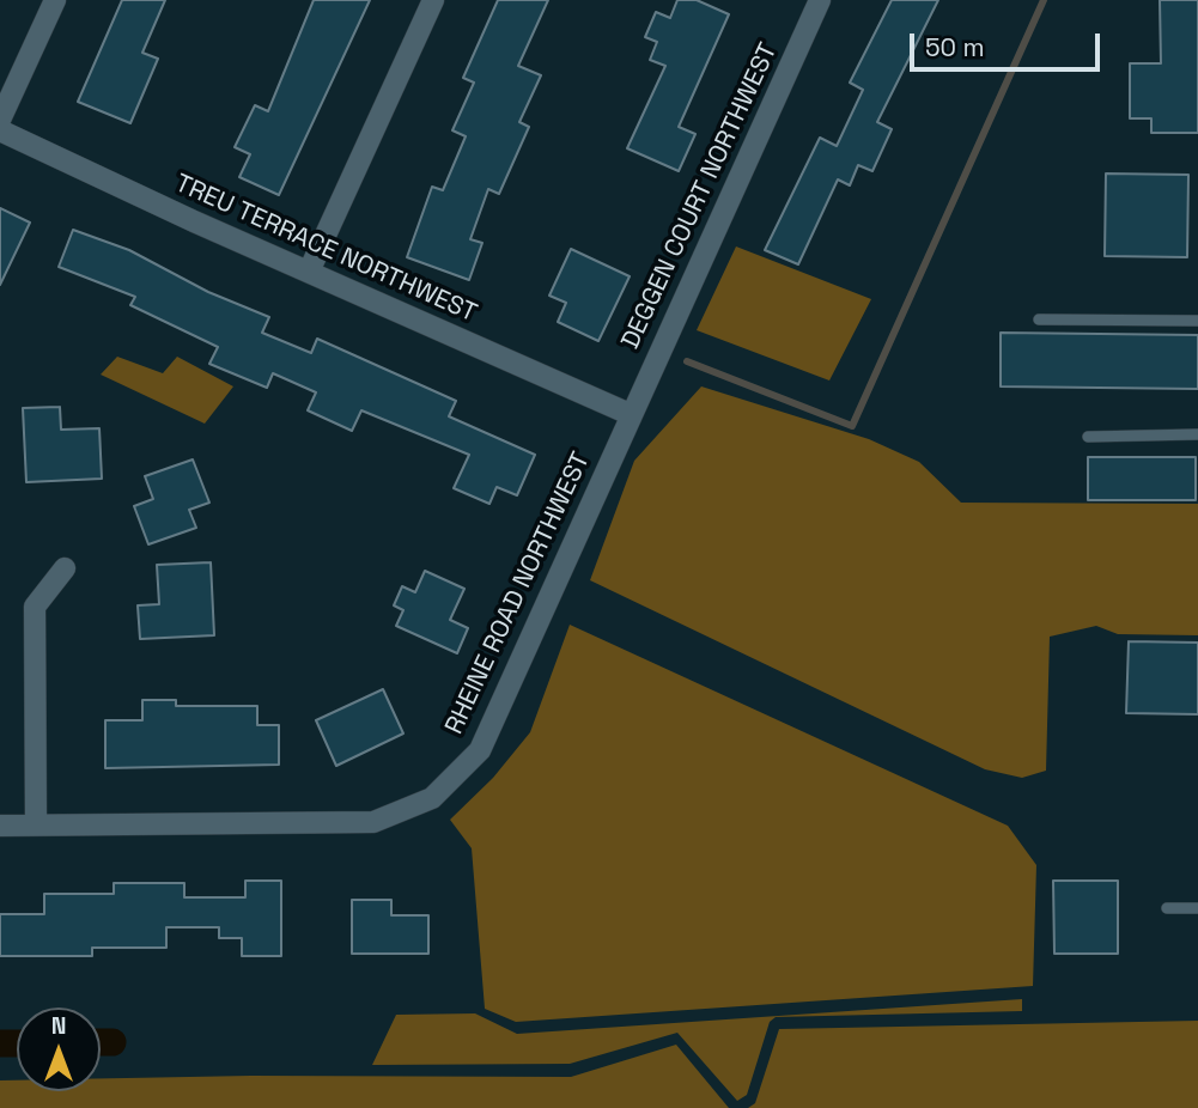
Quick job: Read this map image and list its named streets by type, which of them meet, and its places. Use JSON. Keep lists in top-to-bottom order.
{
  "streets": {
    "street": ["DEGGEN COURT NORTHWEST", "TREU TERRACE NORTHWEST", "RHEINE ROAD NORTHWEST"]
  },
  "crossings": [
    ["DEGGEN COURT NORTHWEST", "TREU TERRACE NORTHWEST"],
    ["DEGGEN COURT NORTHWEST", "RHEINE ROAD NORTHWEST"],
    ["TREU TERRACE NORTHWEST", "RHEINE ROAD NORTHWEST"]
  ],
  "scale_bar": "50 m",
  "north": "top"
}
